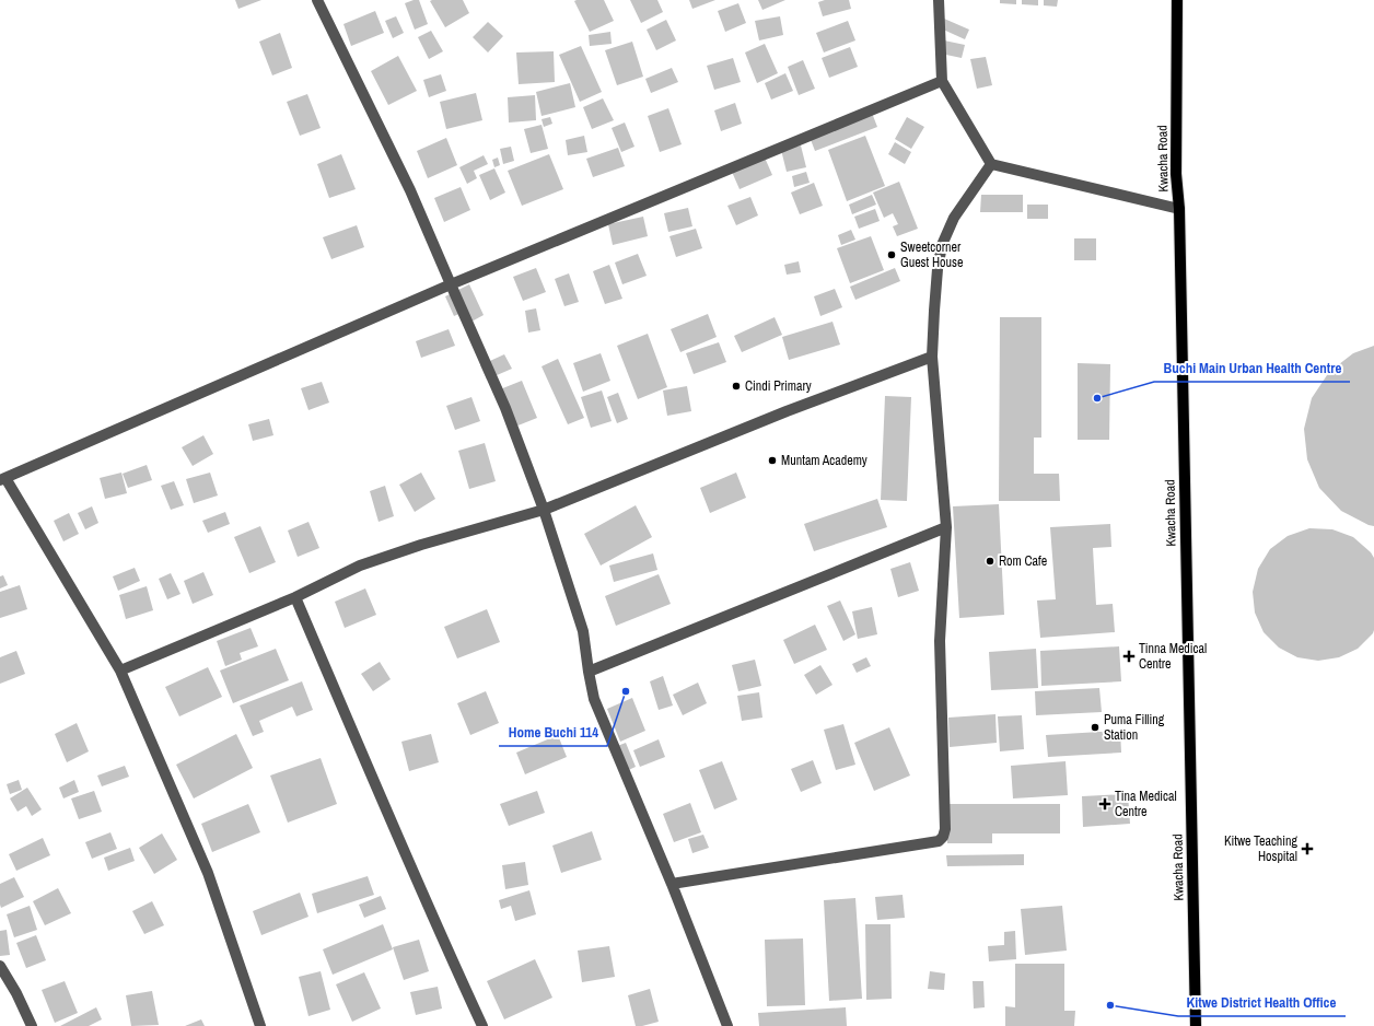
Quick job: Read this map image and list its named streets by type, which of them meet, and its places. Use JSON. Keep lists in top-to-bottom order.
{
  "streets": {
    "main road": ["Kwacha Road"]
  },
  "places": {
    "other": [
      "Sweetcorner Guest House",
      "Cindi Primary",
      "Buchi Main Urban Health Centre",
      "Muntam Academy",
      "Rom Cafe",
      "Home Buchi 114",
      "Puma Filling Station",
      "Kitwe District Health Office"
    ],
    "health": ["Tinna Medical Centre", "Tina Medical Centre", "Kitwe Teaching Hospital"]
  }
}
